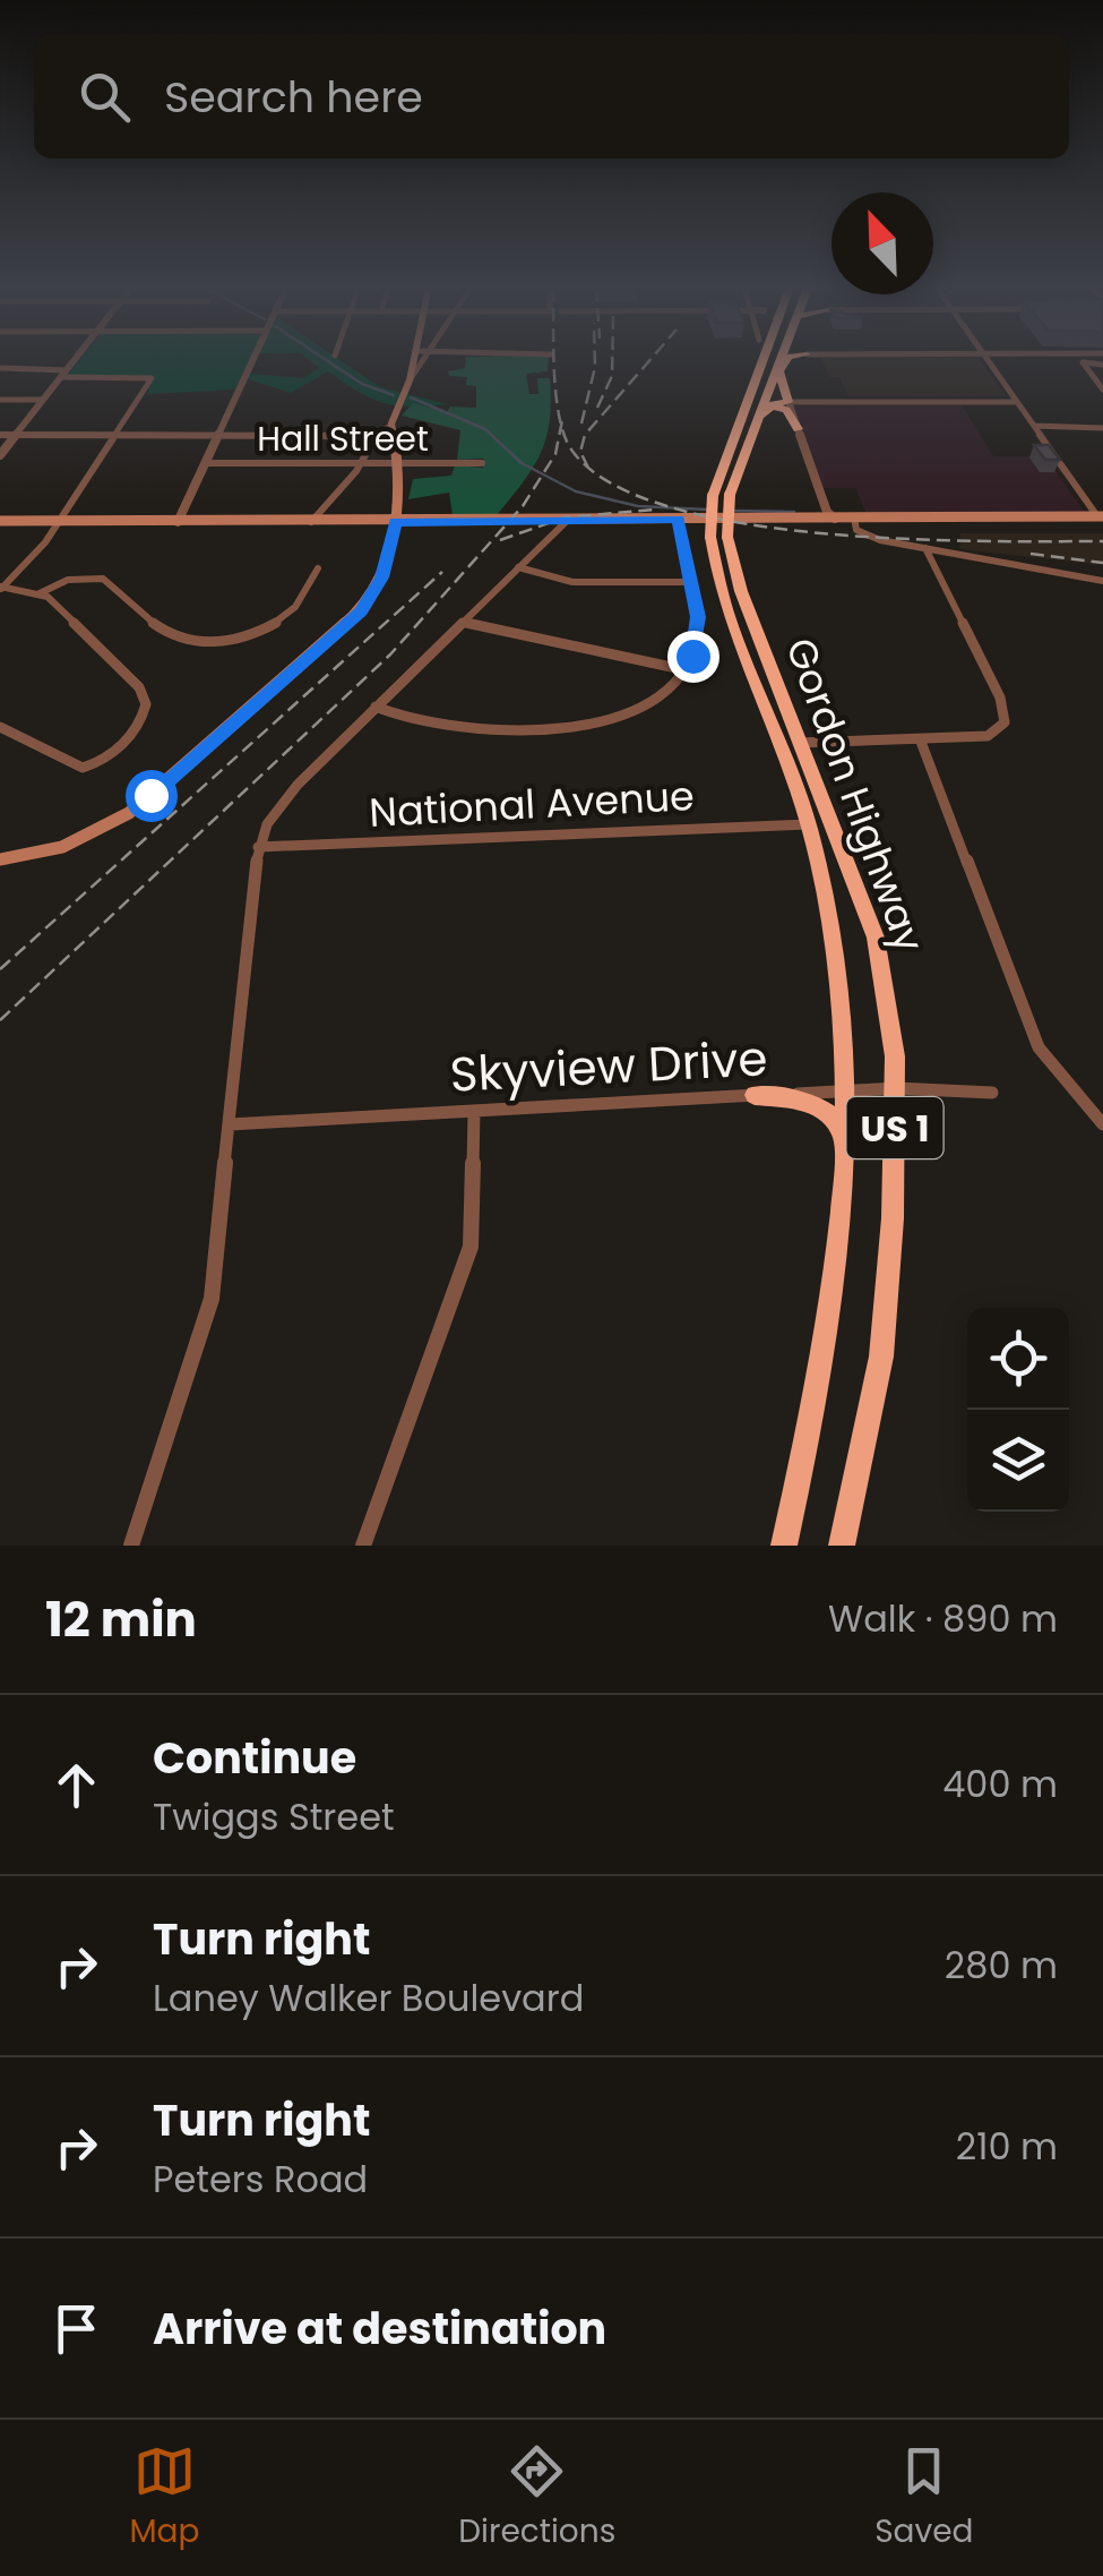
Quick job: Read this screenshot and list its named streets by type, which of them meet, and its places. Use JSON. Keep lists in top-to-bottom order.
{
  "streets": {
    "highway": ["Gordon Highway", "US 1"],
    "street": ["Hall Street", "National Avenue", "Skyview Drive"]
  },
  "crossings": [
    ["Gordon Highway", "National Avenue"],
    ["Gordon Highway", "Skyview Drive"]
  ],
  "north": "top left",
  "page": {
    "search": "Search here",
    "heading": ["12 min", "Walk · 890 m"],
    "list": [
      ["Continue", "Twiggs Street", "400 m"],
      ["Turn right", "Laney Walker Boulevard", "280 m"],
      ["Turn right", "Peters Road", "210 m"],
      "Arrive at destination"
    ],
    "nav": ["Map", "Directions", "Saved"]
  }
}
